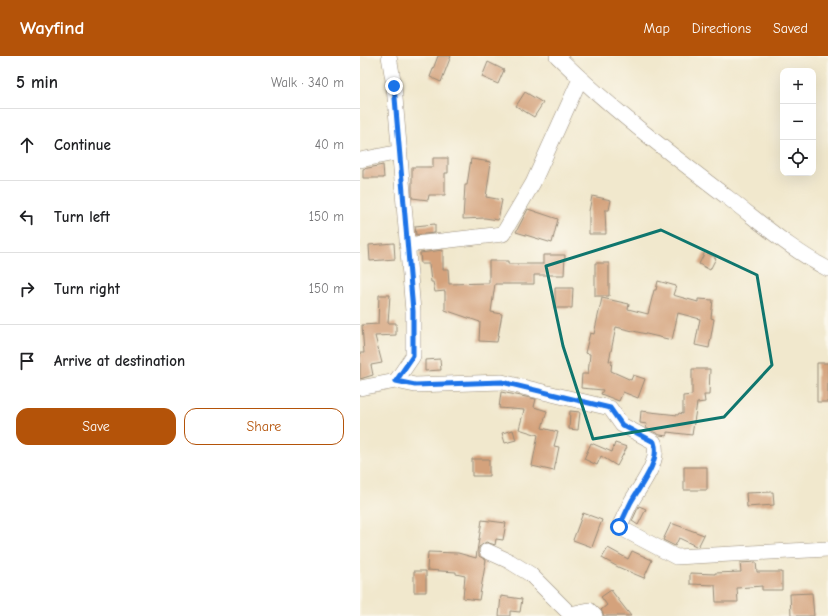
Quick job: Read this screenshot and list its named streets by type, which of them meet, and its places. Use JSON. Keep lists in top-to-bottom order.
{
  "page": {
    "header": "Wayfind",
    "nav": ["Map", "Directions", "Saved"],
    "heading": ["5 min", "Walk · 340 m"],
    "map_buttons": ["+", "−"],
    "list": [
      ["Continue", "40 m"],
      ["Turn left", "150 m"],
      ["Turn right", "150 m"],
      "Arrive at destination"
    ],
    "buttons": ["Save", "Share"]
  }
}
